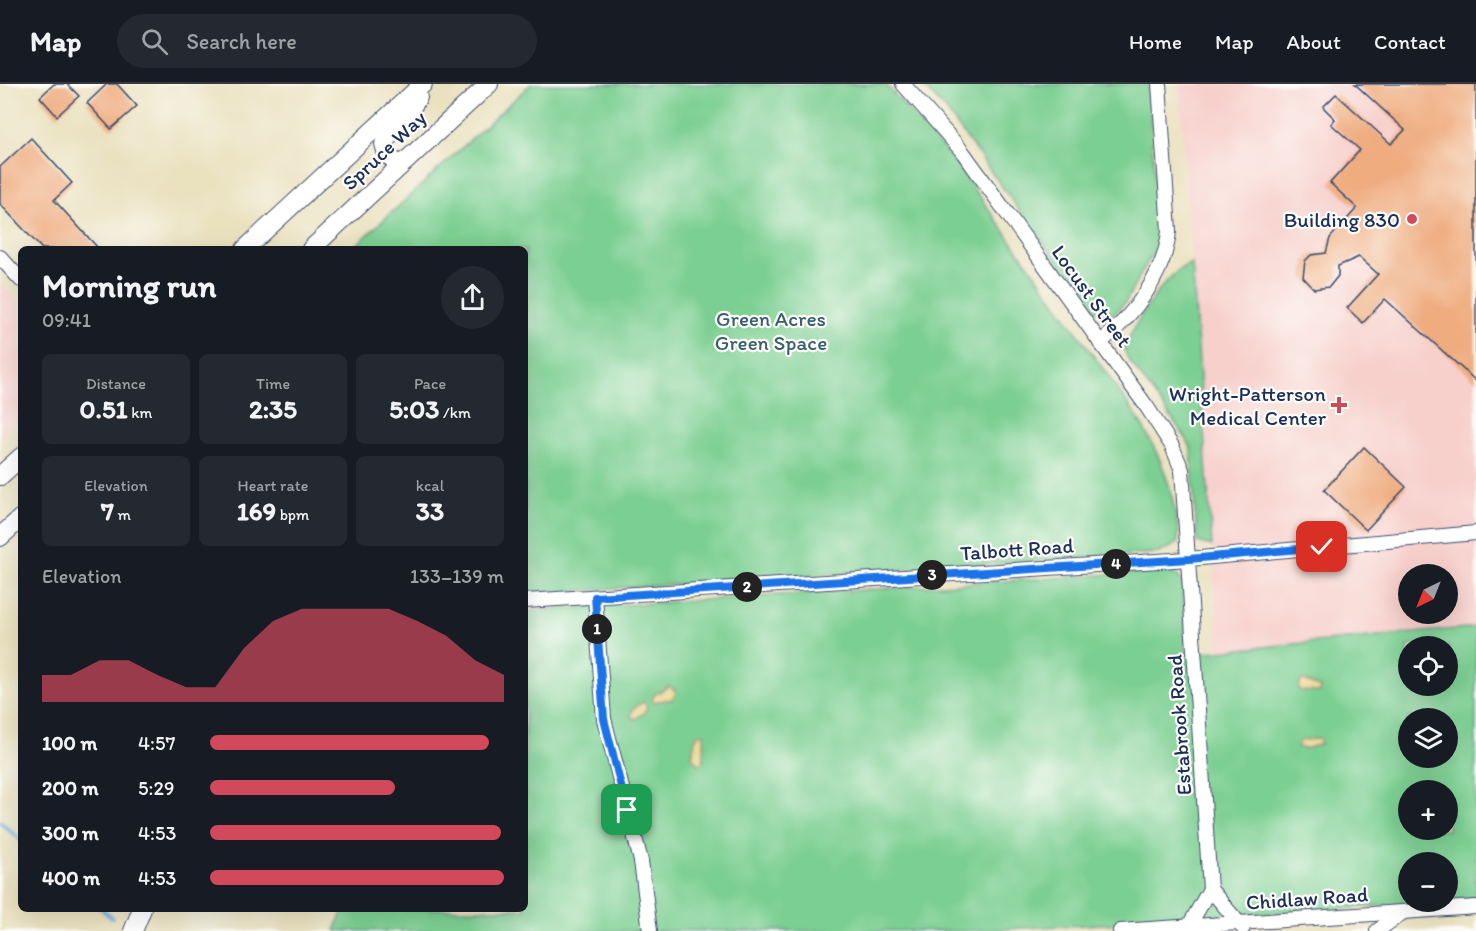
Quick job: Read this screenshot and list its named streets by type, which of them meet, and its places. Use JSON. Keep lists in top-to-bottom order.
{
  "streets": {
    "street": [
      "Spruce Way",
      "Locust Street",
      "Talbott Road",
      "Estabrook Road",
      "Chidlaw Road"
    ]
  },
  "crossings": [
    ["Locust Street", "Talbott Road"],
    ["Locust Street", "Estabrook Road"],
    ["Talbott Road", "Estabrook Road"]
  ],
  "parks": ["Green Acres Green Space"],
  "places": {
    "other": ["Building 830"],
    "health": ["Wright-Patterson Medical Center"]
  },
  "north": "bottom left",
  "page": {
    "header": "Map",
    "search": "Search here",
    "nav": [
      "Home",
      "Map",
      "About",
      "Contact"
    ],
    "heading": ["Morning run", "09:41"],
    "stats": [
      ["Distance", "0.51 km"],
      ["Time", "2:35"],
      ["Pace", "5:03 /km"],
      ["Elevation", "7 m"],
      ["Heart rate", "169 bpm"],
      ["kcal", "33"]
    ],
    "pins": [
      "4",
      "3",
      "2",
      "1"
    ],
    "chart": ["Elevation", "133–139 m"],
    "map_buttons": ["+", "−"],
    "list": [
      {
        "name": "100 m",
        "note": "4:57"
      },
      {
        "name": "200 m",
        "note": "5:29"
      },
      {
        "name": "300 m",
        "note": "4:53"
      },
      {
        "name": "400 m",
        "note": "4:53"
      }
    ]
  }
}
